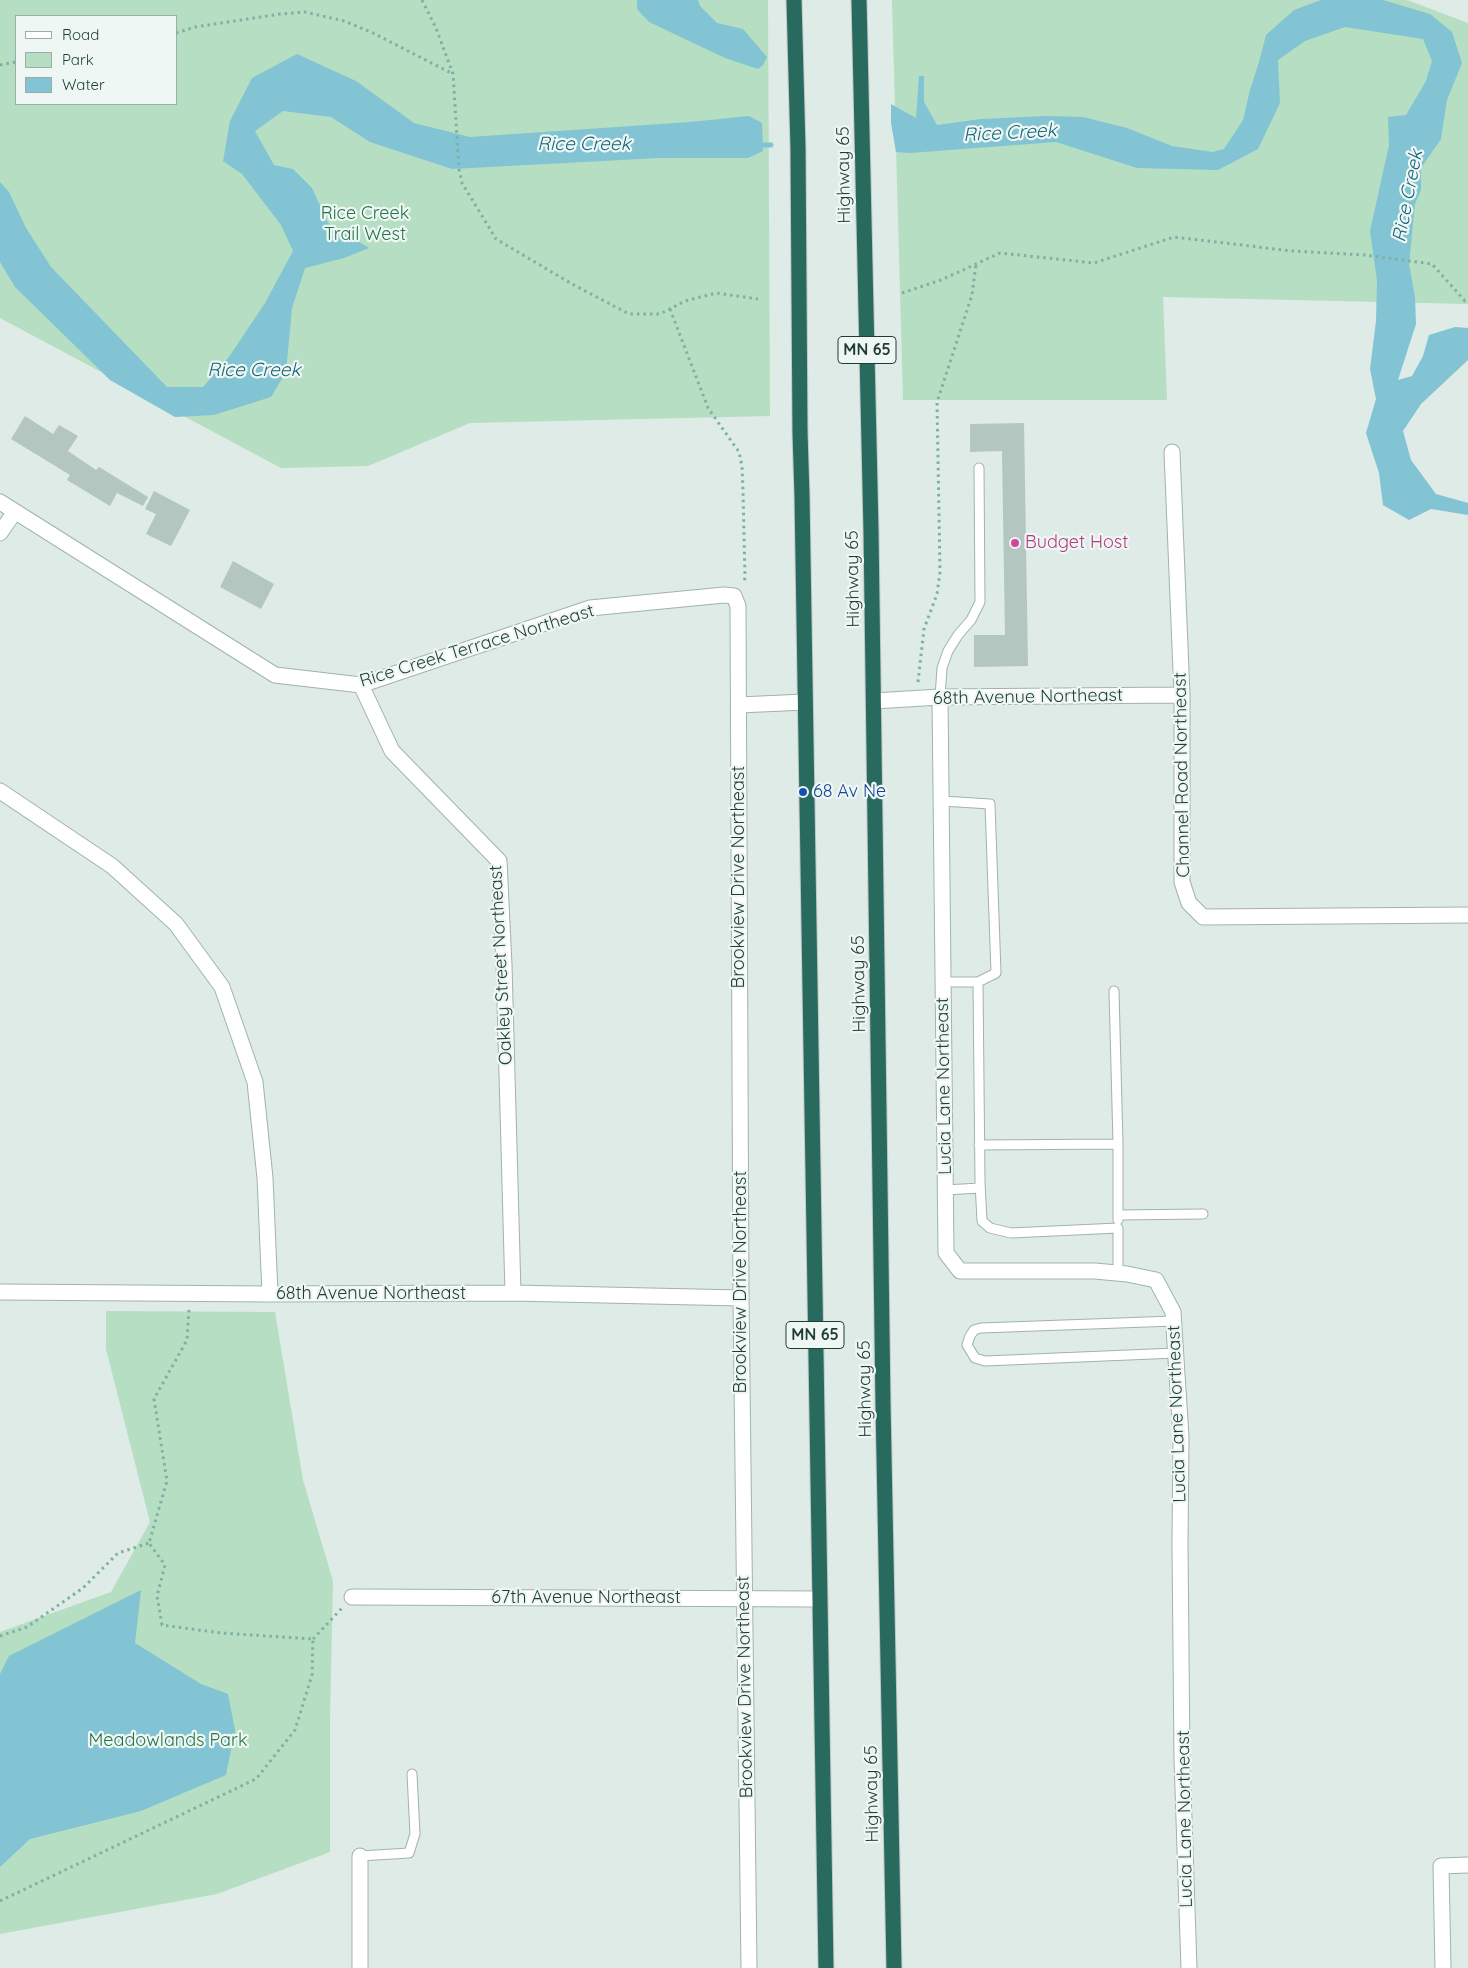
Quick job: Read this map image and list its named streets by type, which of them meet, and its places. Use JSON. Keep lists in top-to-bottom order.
{
  "streets": {
    "highway": ["Highway 65", "MN 65"],
    "street": [
      "Rice Creek Terrace Northeast",
      "68th Avenue Northeast",
      "Channel Road Northeast",
      "Brookview Drive Northeast",
      "Oakley Street Northeast",
      "Lucia Lane Northeast",
      "67th Avenue Northeast"
    ]
  },
  "crossings": [
    ["Highway 65", "68th Avenue Northeast"],
    ["MN 65", "67th Avenue Northeast"],
    ["Rice Creek Terrace Northeast", "Brookview Drive Northeast"],
    ["Rice Creek Terrace Northeast", "Oakley Street Northeast"],
    ["68th Avenue Northeast", "Channel Road Northeast"],
    ["68th Avenue Northeast", "Brookview Drive Northeast"],
    ["68th Avenue Northeast", "Oakley Street Northeast"],
    ["68th Avenue Northeast", "Lucia Lane Northeast"],
    ["Brookview Drive Northeast", "67th Avenue Northeast"]
  ],
  "water": ["Rice Creek"],
  "parks": ["Rice Creek Trail West", "Meadowlands Park"],
  "places": ["Budget Host", "68 Av Ne"],
  "legend": ["Road", "Park", "Water"]
}
